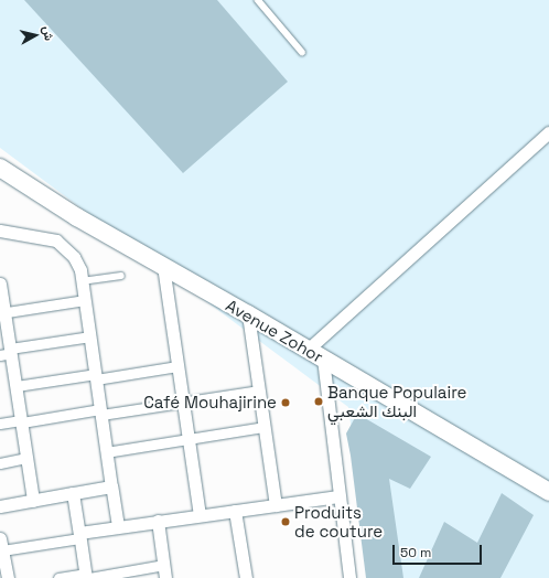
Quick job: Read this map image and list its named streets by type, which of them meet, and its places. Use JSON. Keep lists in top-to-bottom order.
{
  "streets": {
    "main road": ["Avenue Zohor"]
  },
  "places": ["Banque Populaire البنك الشعبي", "Café Mouhajirine", "Produits de couture"],
  "scale_bar": "50 m",
  "north": "right"
}
